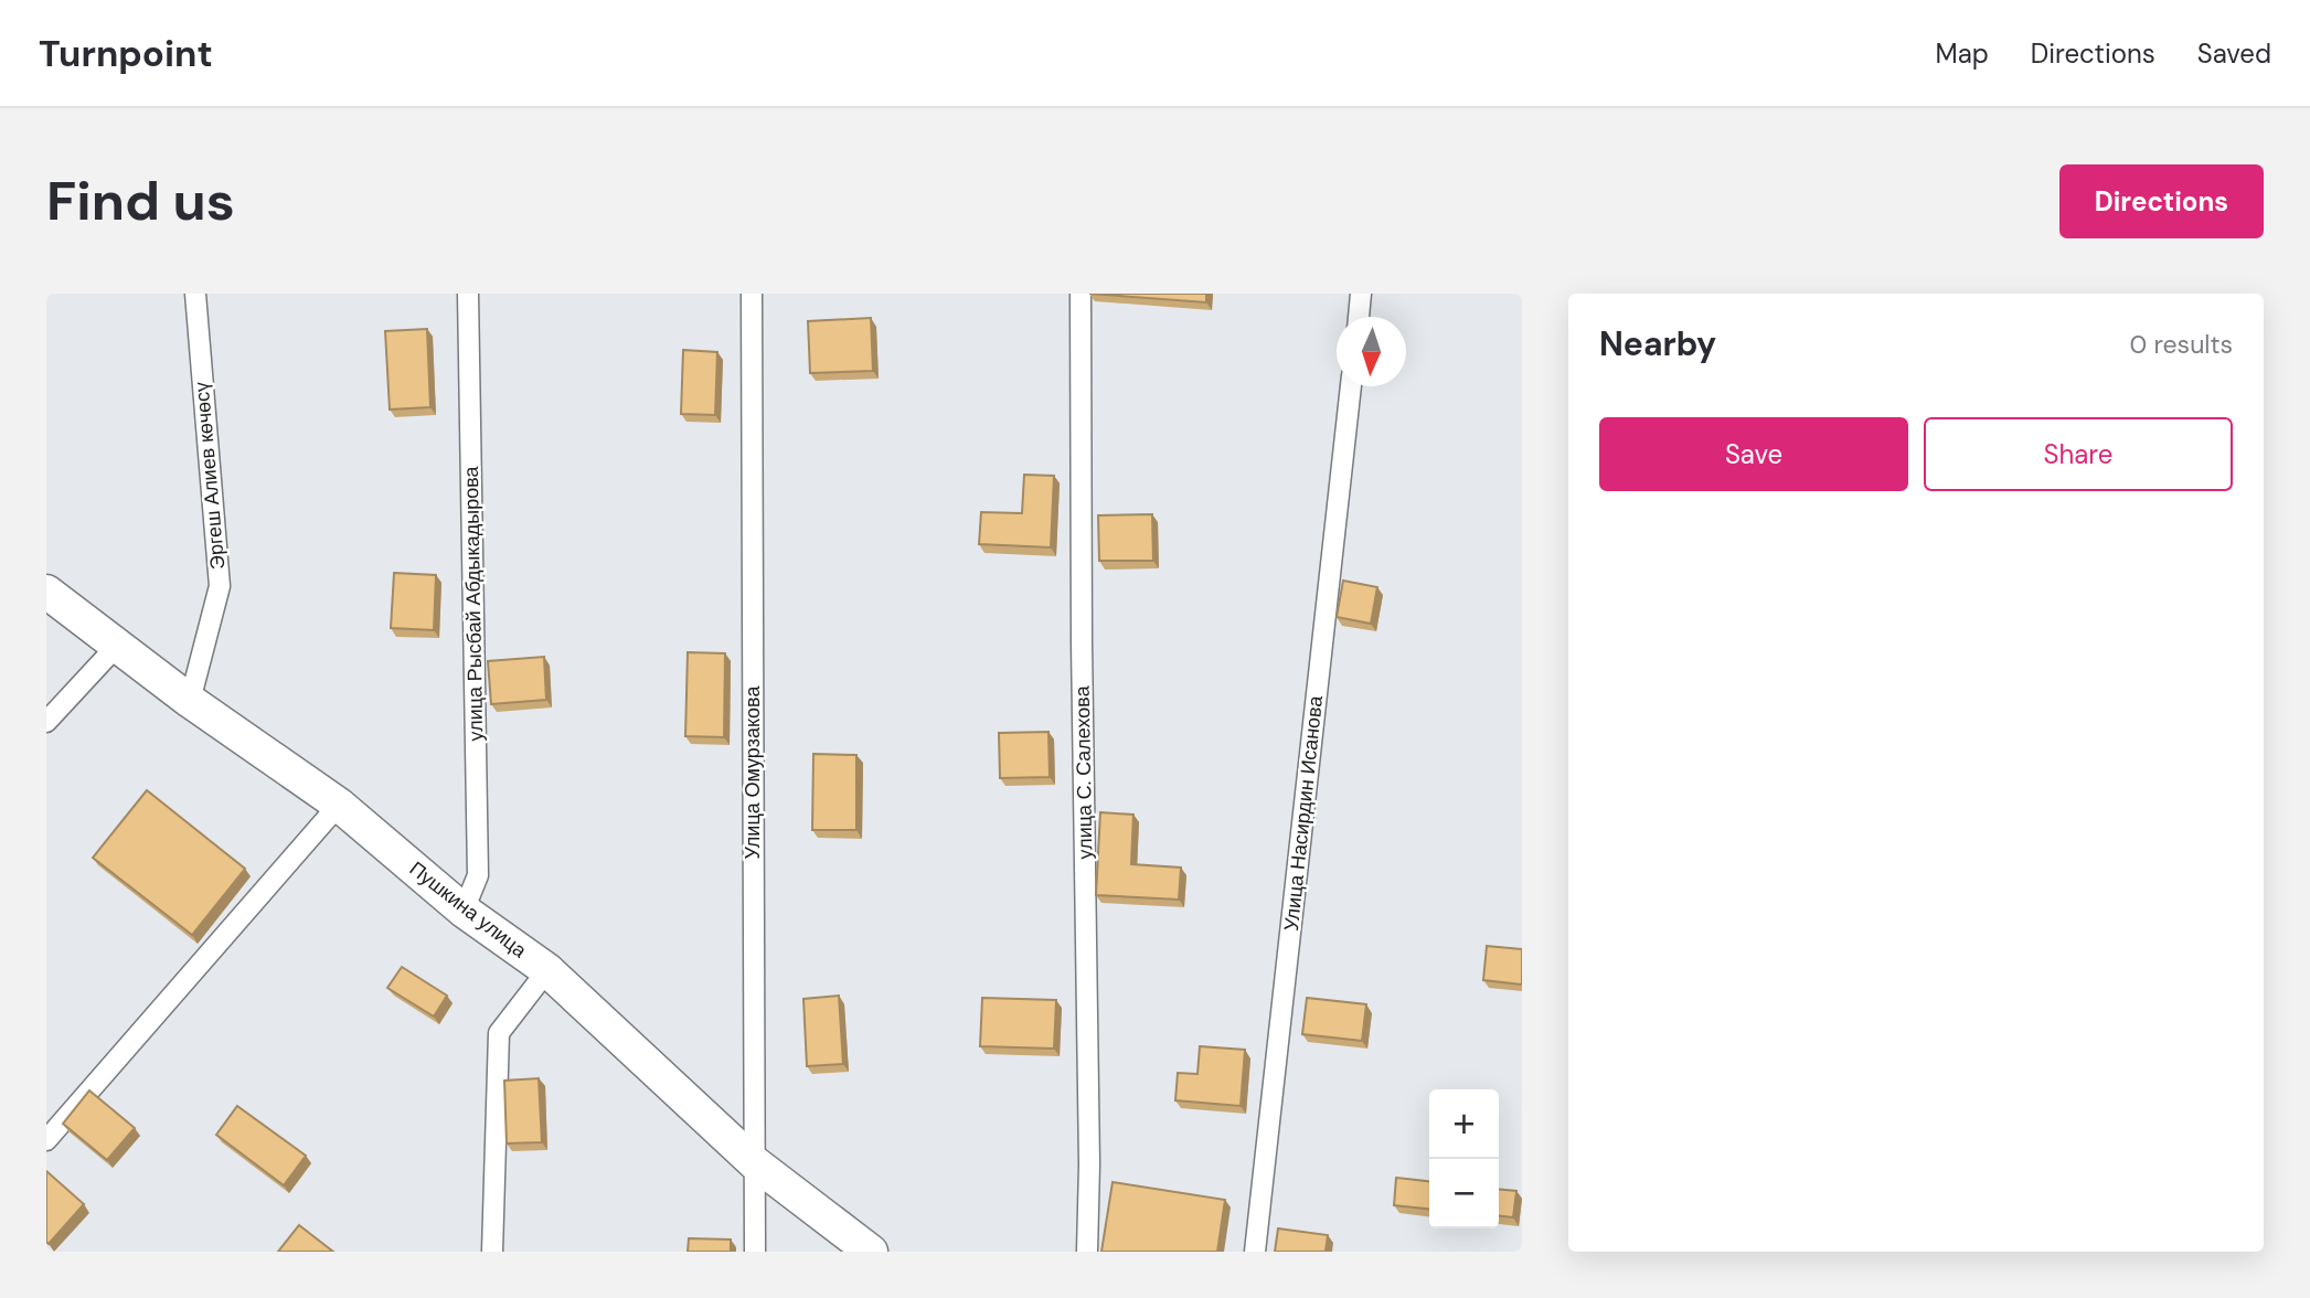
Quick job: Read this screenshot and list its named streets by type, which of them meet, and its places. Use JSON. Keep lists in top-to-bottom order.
{
  "streets": {
    "highway": ["Пушкина улица"],
    "street": [
      "Эргеш Алиев көчөсү",
      "улица Рысбай Абдыкадырова",
      "Улица Омурзакова",
      "улица С. Салехова",
      "Улица Насирдин Исанова"
    ]
  },
  "crossings": [
    ["Эргеш Алиев көчөсү", "Пушкина улица"],
    ["улица Рысбай Абдыкадырова", "Пушкина улица"],
    ["Улица Омурзакова", "Пушкина улица"]
  ],
  "north": "bottom",
  "page": {
    "header": "Turnpoint",
    "nav": ["Map", "Directions", "Saved"],
    "buttons": [
      "Directions",
      ["Save", "Share"]
    ],
    "title": "Find us",
    "heading": ["Nearby", "0 results"],
    "map_buttons": ["+", "−"]
  }
}
